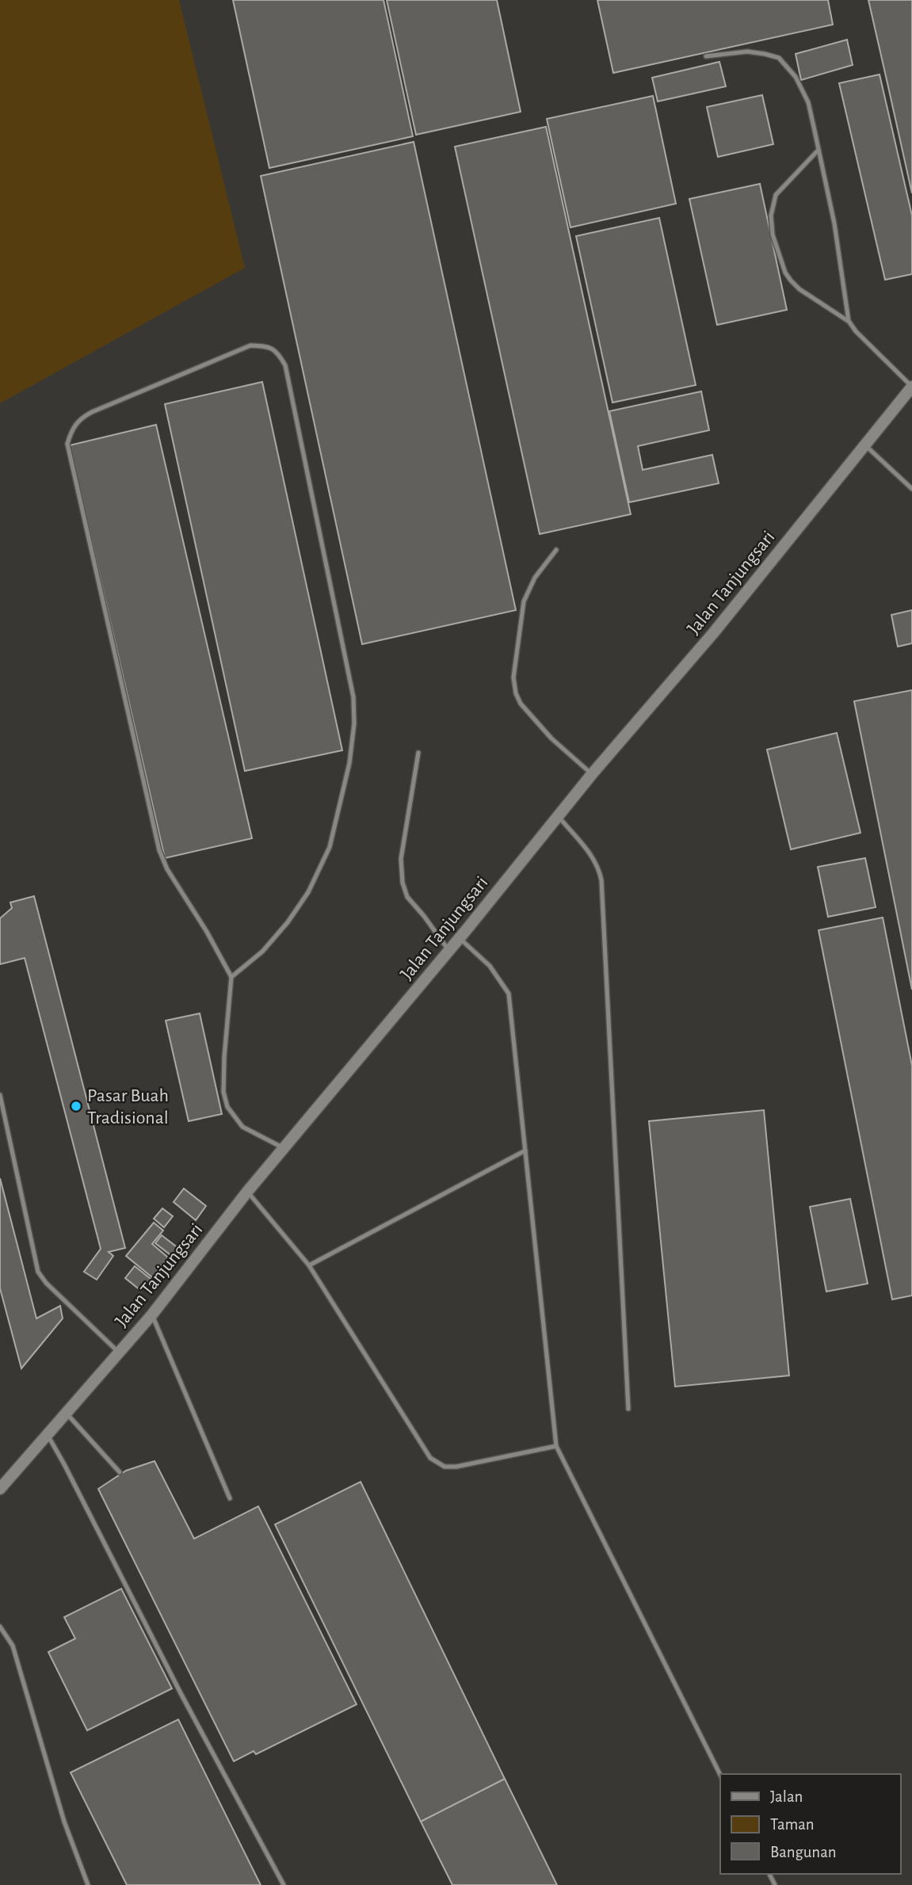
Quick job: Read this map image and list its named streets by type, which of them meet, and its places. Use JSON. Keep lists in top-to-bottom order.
{
  "streets": {
    "main road": ["Jalan Tanjungsari"]
  },
  "places": ["Pasar Buah Tradisional"],
  "legend": ["Jalan", "Taman", "Bangunan"]
}
